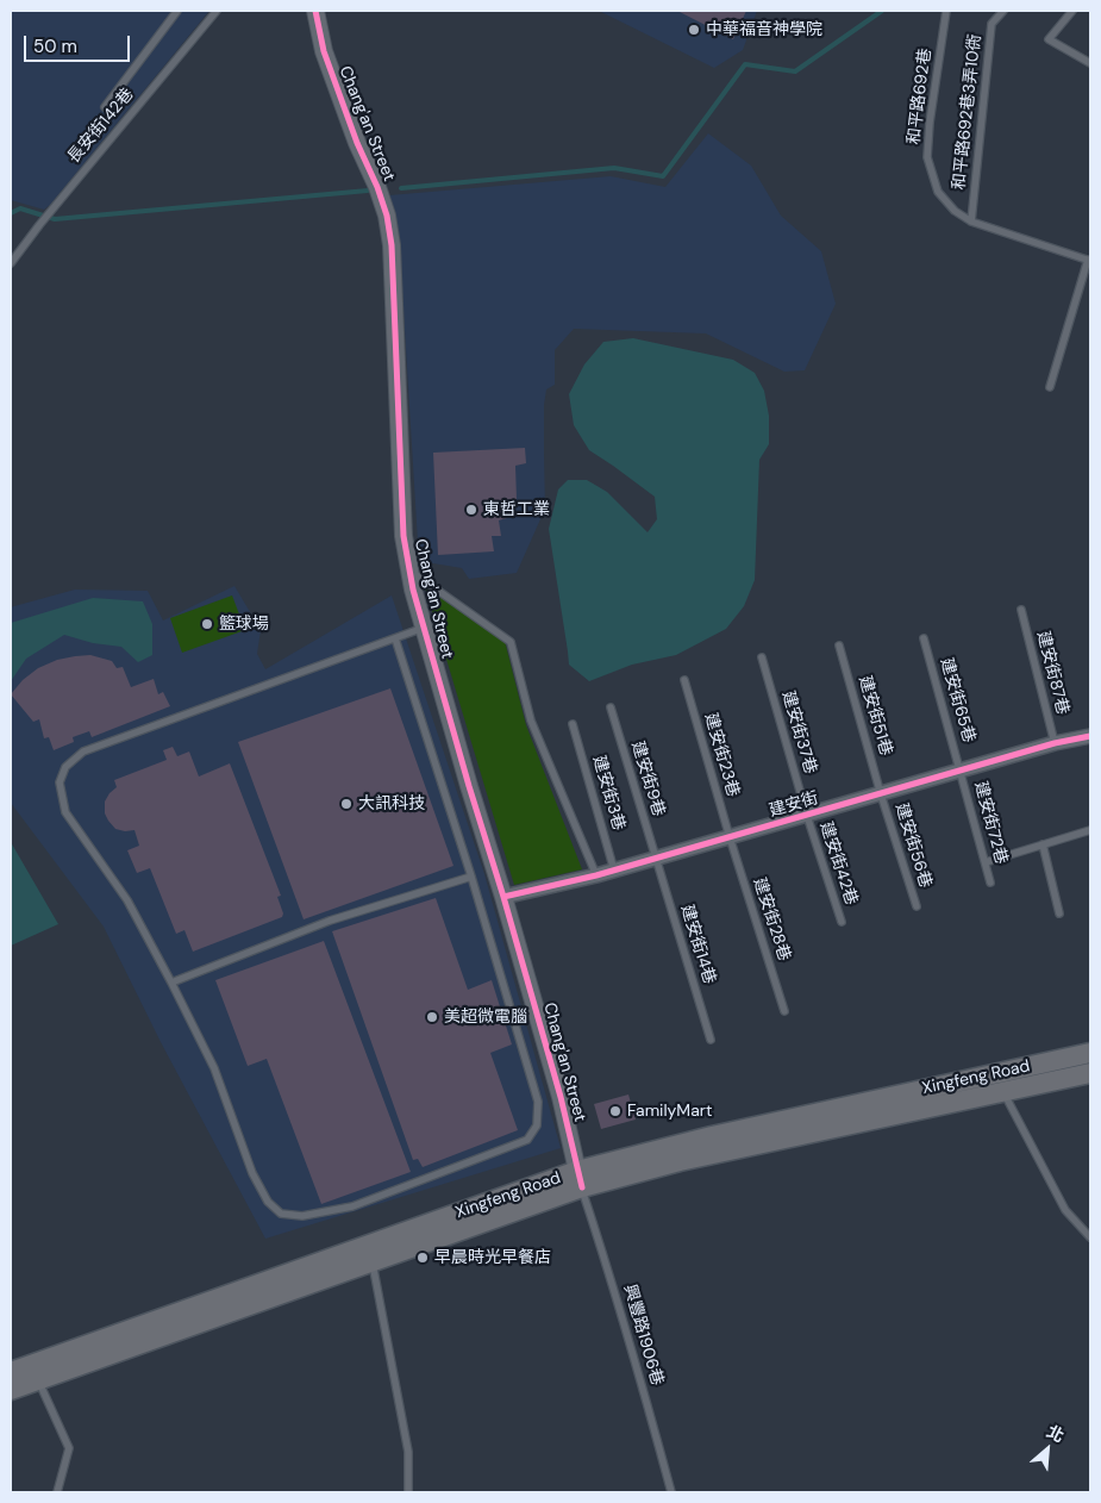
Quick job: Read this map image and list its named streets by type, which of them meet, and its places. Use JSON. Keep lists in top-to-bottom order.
{
  "streets": {
    "main road": ["Xingfeng Road"],
    "street": ["Chang'an Street", "建安街"],
    "lane": [
      "和平路692巷",
      "和平路692巷3弄10衖",
      "長安街142巷",
      "建安街87巷",
      "建安街65巷",
      "建安街51巷",
      "建安街37巷",
      "建安街23巷",
      "建安街9巷",
      "建安街3巷",
      "建安街72巷",
      "建安街56巷",
      "建安街42巷",
      "建安街28巷",
      "建安街14巷",
      "興豐路1906巷"
    ]
  },
  "crossings": [
    ["和平路692巷", "和平路692巷3弄10衖"],
    ["Chang'an Street", "建安街"],
    ["Chang'an Street", "Xingfeng Road"],
    ["Chang'an Street", "興豐路1906巷"],
    ["建安街87巷", "建安街"],
    ["建安街65巷", "建安街"],
    ["建安街65巷", "建安街72巷"],
    ["建安街51巷", "建安街"],
    ["建安街51巷", "建安街56巷"],
    ["建安街37巷", "建安街"],
    ["建安街37巷", "建安街42巷"],
    ["建安街23巷", "建安街"],
    ["建安街23巷", "建安街28巷"],
    ["建安街9巷", "建安街"],
    ["建安街9巷", "建安街14巷"],
    ["建安街3巷", "建安街"],
    ["建安街", "建安街72巷"],
    ["建安街", "建安街56巷"],
    ["建安街", "建安街42巷"],
    ["建安街", "建安街28巷"],
    ["建安街", "建安街14巷"],
    ["Xingfeng Road", "興豐路1906巷"]
  ],
  "places": [
    "中華福音神學院",
    "東哲工業",
    "籃球場",
    "大訊科技",
    "美超微電腦",
    "FamilyMart",
    "早晨時光早餐店"
  ],
  "scale_bar": "50 m",
  "north": "top right"
}
